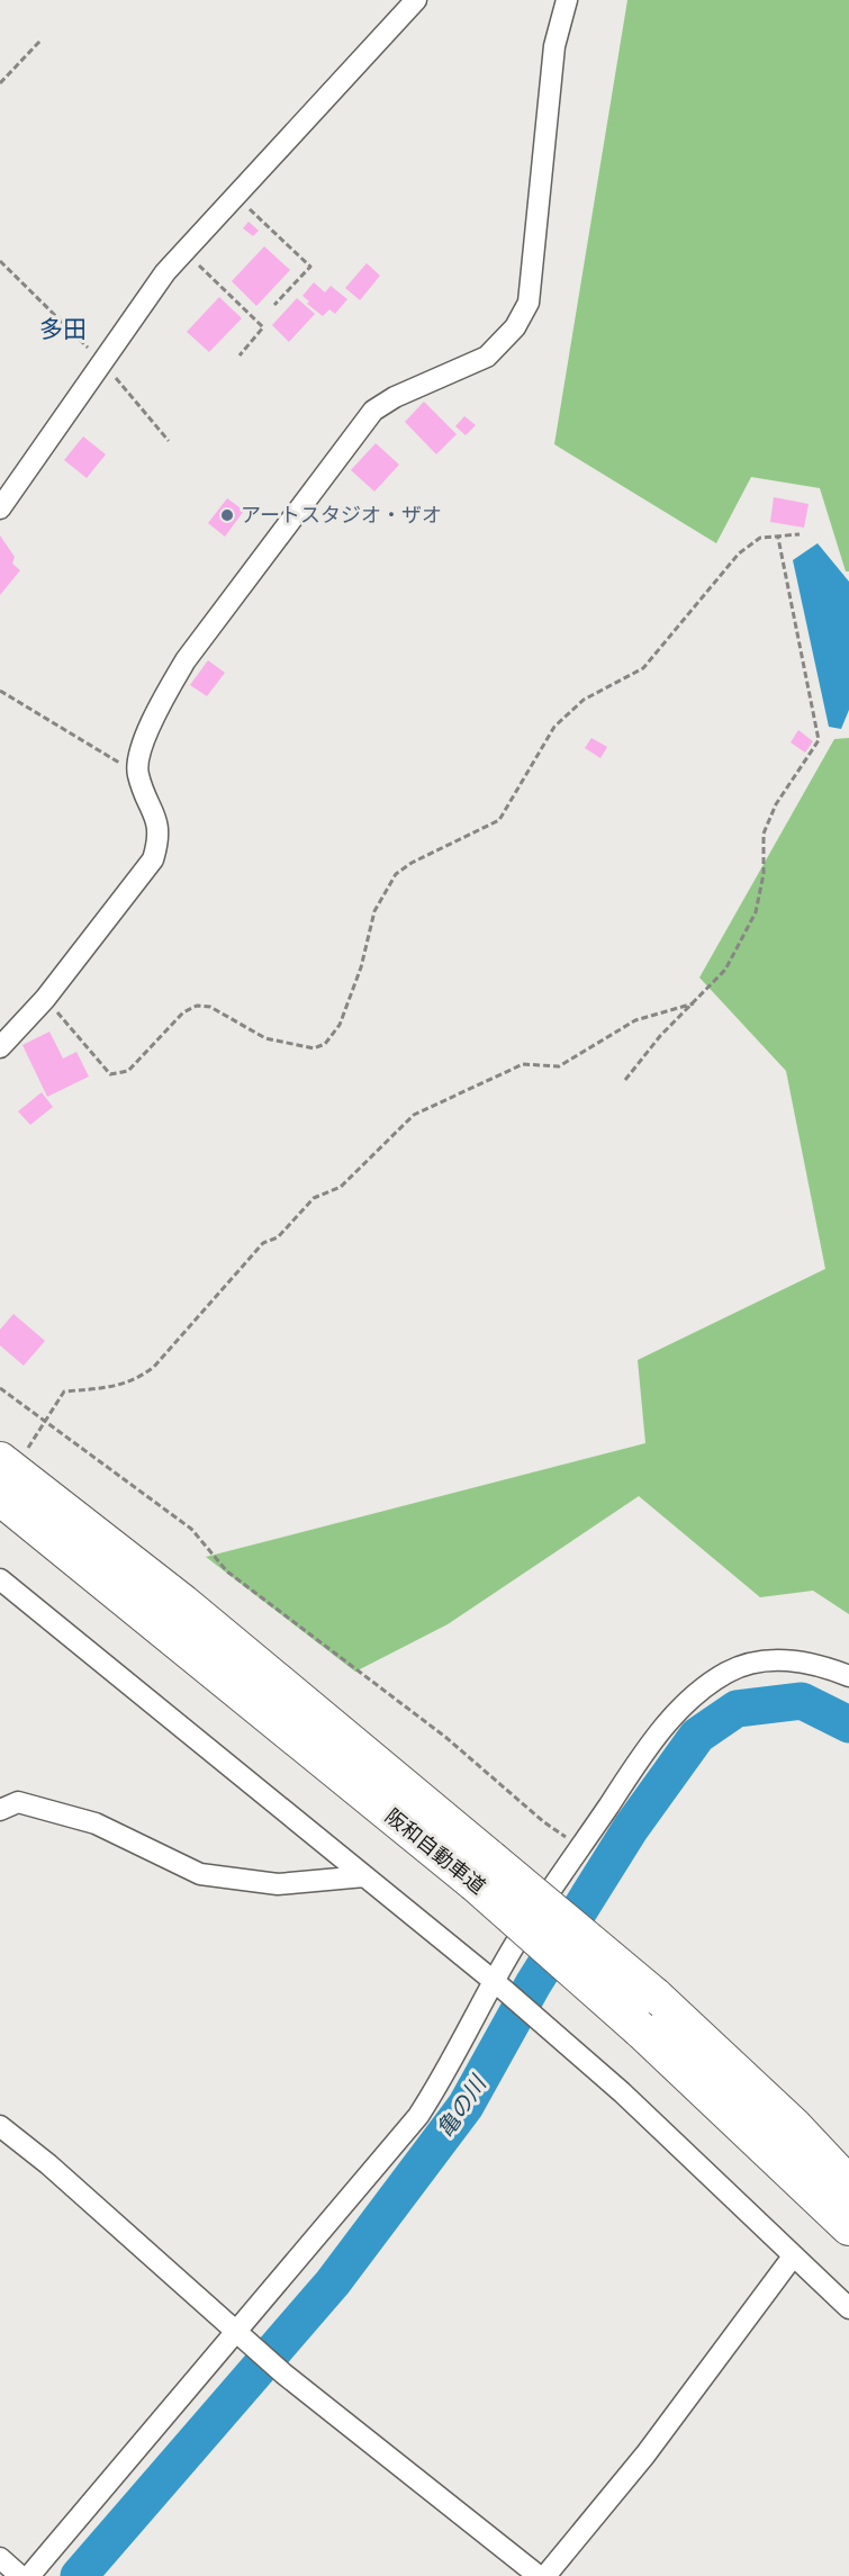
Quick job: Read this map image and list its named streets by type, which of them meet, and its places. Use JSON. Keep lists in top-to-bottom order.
{
  "streets": {
    "highway": ["阪和自動車道"]
  },
  "districts": ["多田"],
  "water": ["亀の川"],
  "places": ["アートスタジオ・ザオ"]
}
